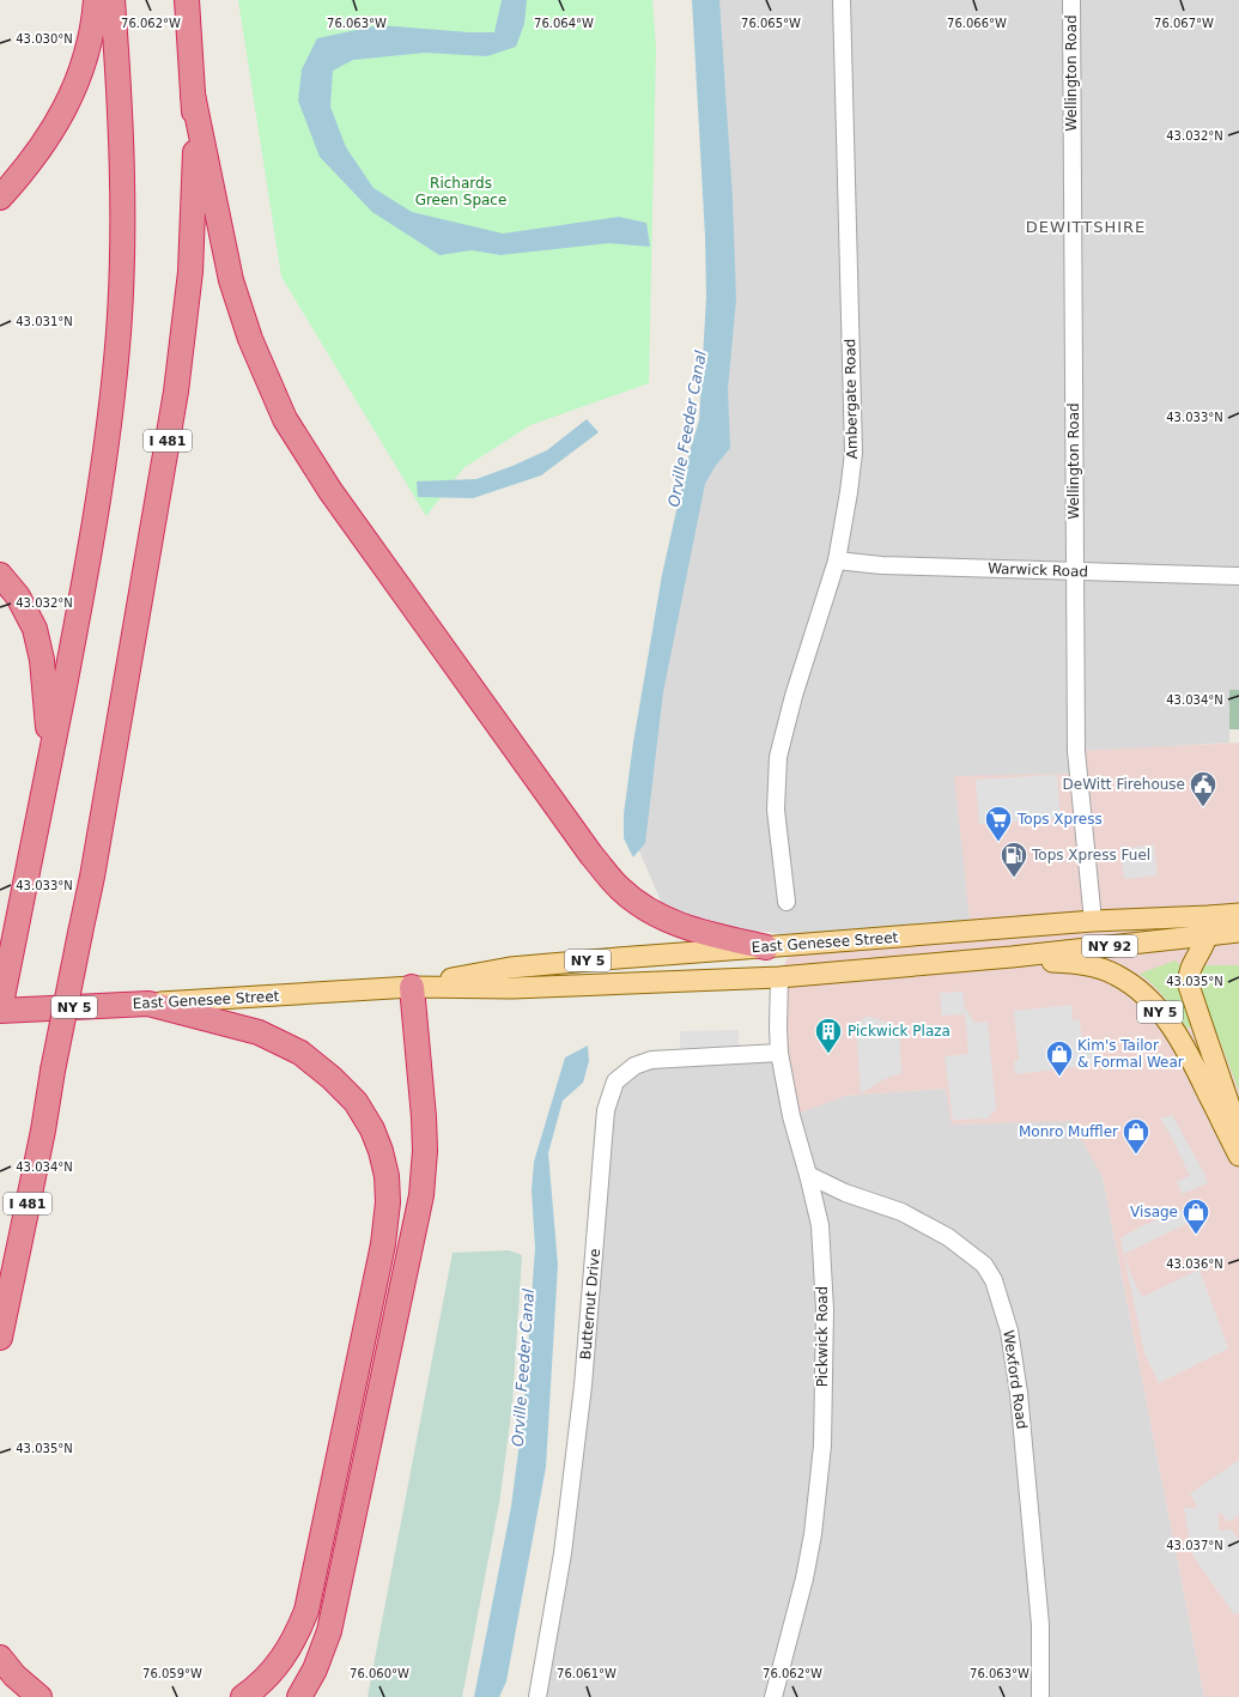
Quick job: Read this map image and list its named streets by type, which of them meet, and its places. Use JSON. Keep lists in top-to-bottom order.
{
  "streets": {
    "highway": ["I 481", "East Genesee Street", "NY 5"],
    "main road": ["NY 92"],
    "street": [
      "Wellington Road",
      "Ambergate Road",
      "Warwick Road",
      "Butternut Drive",
      "Pickwick Road",
      "Wexford Road"
    ]
  },
  "crossings": [
    ["Wellington Road", "Warwick Road"],
    ["Wellington Road", "East Genesee Street"],
    ["Ambergate Road", "Warwick Road"],
    ["East Genesee Street", "NY 5"],
    ["East Genesee Street", "Pickwick Road"],
    ["Butternut Drive", "Pickwick Road"],
    ["Pickwick Road", "Wexford Road"]
  ],
  "districts": ["DEWITTSHIRE"],
  "water": ["Orville Feeder Canal"],
  "parks": ["Richards Green Space"],
  "places": {
    "public building": ["DeWitt Firehouse"],
    "supermarket": ["Tops Xpress"],
    "fuel station": ["Tops Xpress Fuel"],
    "building": ["Pickwick Plaza"],
    "shop": ["Kim's Tailor & Formal Wear", "Monro Muffler", "Visage"]
  },
  "coordinates": [
    "76.065°W",
    "76.062°W",
    "76.063°W",
    "76.064°W",
    "76.066°W",
    "76.067°W",
    "43.030°N",
    "43.032°N",
    "43.031°N",
    "43.033°N",
    "43.034°N",
    "43.035°N",
    "43.036°N",
    "43.037°N",
    "76.059°W",
    "76.060°W",
    "76.061°W"
  ]
}
